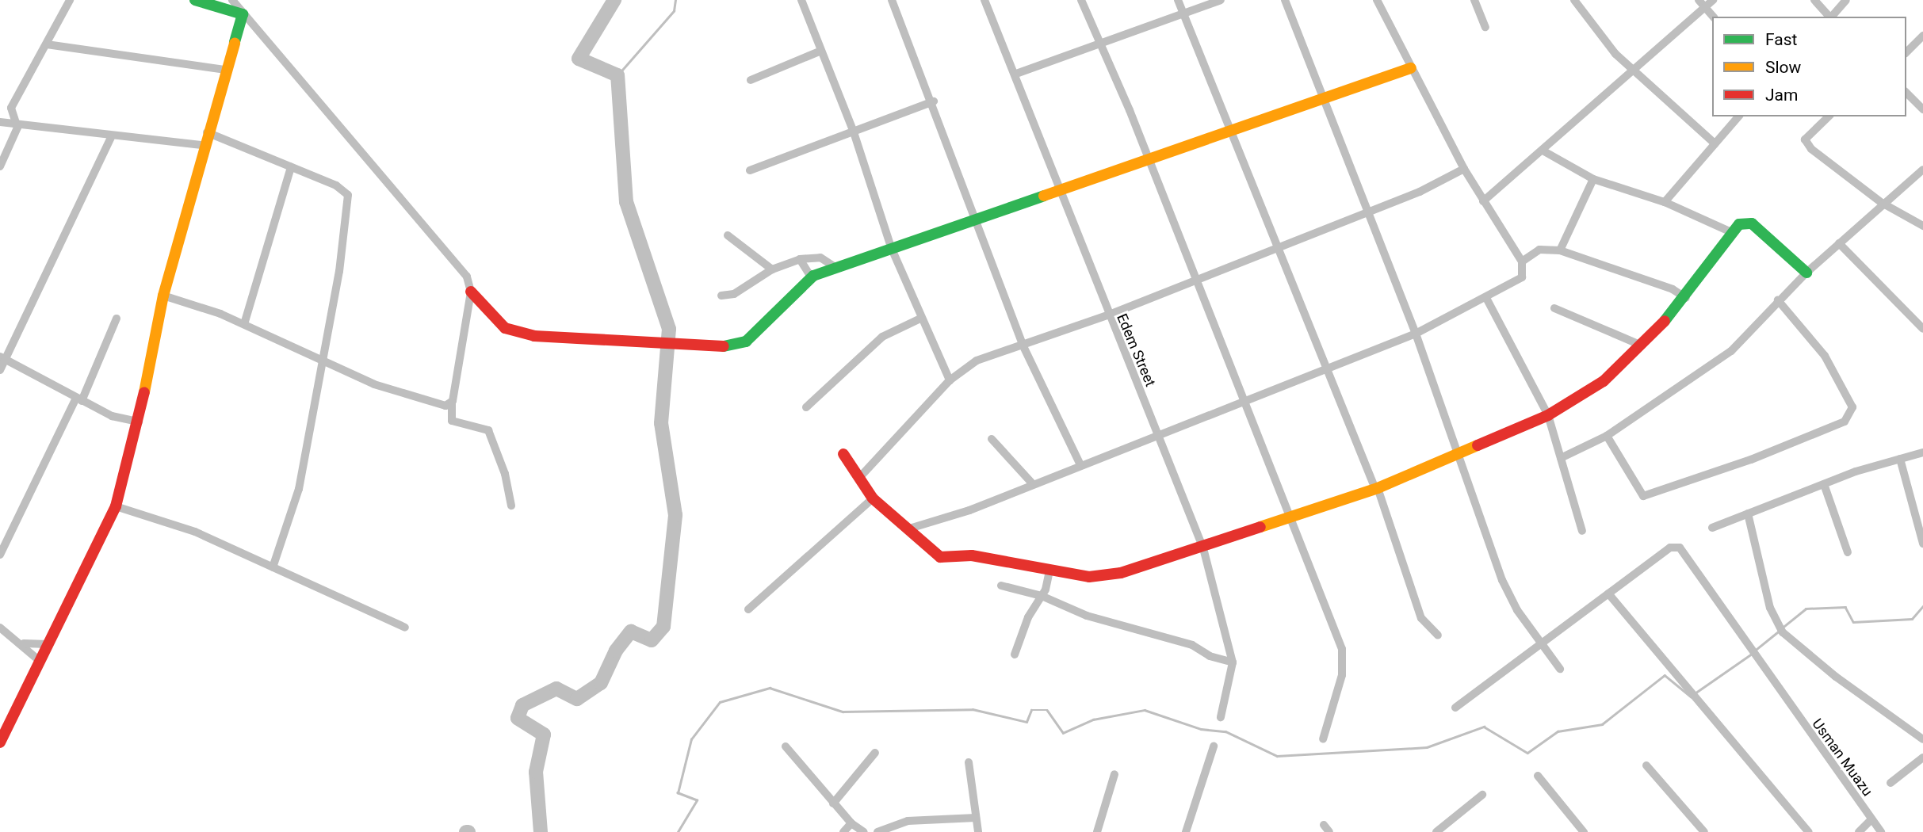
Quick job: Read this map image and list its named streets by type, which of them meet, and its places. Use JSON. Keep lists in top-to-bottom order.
{
  "streets": {
    "street": ["Edem Street", "Usman Muazu"]
  },
  "legend": ["Fast", "Slow", "Jam"]
}
